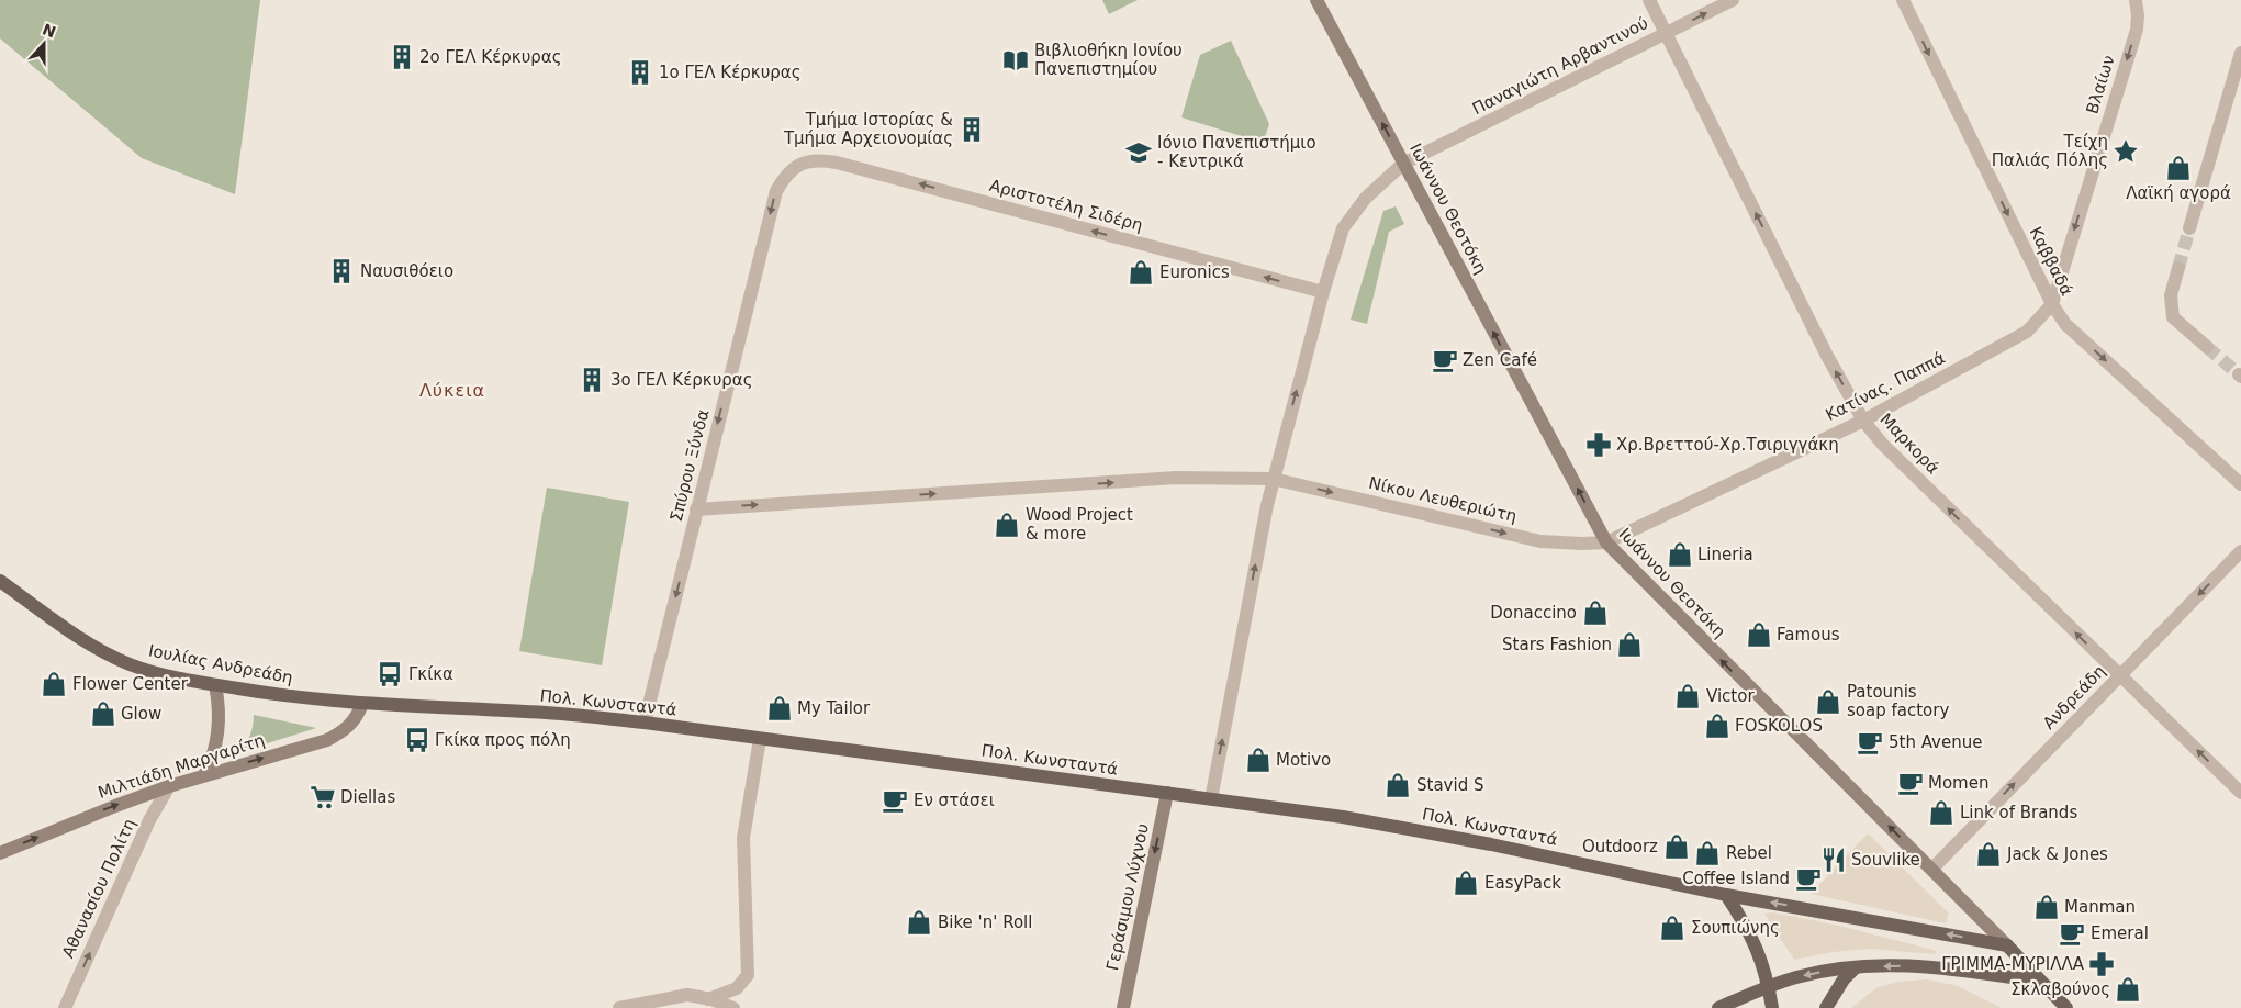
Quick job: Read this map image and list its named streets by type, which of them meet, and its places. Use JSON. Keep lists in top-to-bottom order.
{
  "streets": {
    "main road": [
      "Ιωάννου Θεοτόκη",
      "Ιουλίας Ανδρεάδη",
      "Πολ. Κωνσταντά",
      "Μιλτιάδη Μαργαρίτη",
      "Γεράσιμου Λύχνου"
    ],
    "street": [
      "Παναγιώτη Αρβαντινού",
      "Βλαίων",
      "Αριστοτέλη Σιδέρη",
      "Καββαδά",
      "Κατίνας. Παππά",
      "Μαρκορά",
      "Σπύρου Ξύνδα",
      "Νίκου Λευθεριώτη",
      "Ανδρεάδη",
      "Αθανασίου Πολίτη"
    ]
  },
  "crossings": [
    ["Παναγιώτη Αρβαντινού", "Αριστοτέλη Σιδέρη"],
    ["Παναγιώτη Αρβαντινού", "Ιωάννου Θεοτόκη"],
    ["Παναγιώτη Αρβαντινού", "Μαρκορά"],
    ["Παναγιώτη Αρβαντινού", "Νίκου Λευθεριώτη"],
    ["Παναγιώτη Αρβαντινού", "Πολ. Κωνσταντά"],
    ["Βλαίων", "Καββαδά"],
    ["Βλαίων", "Κατίνας. Παππά"],
    ["Αριστοτέλη Σιδέρη", "Σπύρου Ξύνδα"],
    ["Ιωάννου Θεοτόκη", "Κατίνας. Παππά"],
    ["Ιωάννου Θεοτόκη", "Νίκου Λευθεριώτη"],
    ["Ιωάννου Θεοτόκη", "Ανδρεάδη"],
    ["Ιωάννου Θεοτόκη", "Πολ. Κωνσταντά"],
    ["Καββαδά", "Κατίνας. Παππά"],
    ["Κατίνας. Παππά", "Μαρκορά"],
    ["Κατίνας. Παππά", "Νίκου Λευθεριώτη"],
    ["Μαρκορά", "Ανδρεάδη"],
    ["Σπύρου Ξύνδα", "Νίκου Λευθεριώτη"],
    ["Σπύρου Ξύνδα", "Πολ. Κωνσταντά"],
    ["Ιουλίας Ανδρεάδη", "Πολ. Κωνσταντά"],
    ["Ιουλίας Ανδρεάδη", "Μιλτιάδη Μαργαρίτη"],
    ["Πολ. Κωνσταντά", "Μιλτιάδη Μαργαρίτη"],
    ["Πολ. Κωνσταντά", "Γεράσιμου Λύχνου"],
    ["Μιλτιάδη Μαργαρίτη", "Αθανασίου Πολίτη"]
  ],
  "one_way": [
    "Παναγιώτη Αρβαντινού",
    "Αριστοτέλη Σιδέρη",
    "Ιωάννου Θεοτόκη",
    "Καββαδά",
    "Μαρκορά",
    "Σπύρου Ξύνδα",
    "Νίκου Λευθεριώτη",
    "Μιλτιάδη Μαργαρίτη",
    "Αθανασίου Πολίτη",
    "Γεράσιμου Λύχνου"
  ],
  "districts": ["Λύκεια"],
  "places": {
    "building": [
      "2ο ΓΕΛ Κέρκυρας",
      "1ο ΓΕΛ Κέρκυρας",
      "Τμήμα Ιστορίας & Τμήμα Αρχειονομίας",
      "Ναυσιθόειο",
      "3ο ΓΕΛ Κέρκυρας"
    ],
    "library": ["Βιβλιοθήκη Ιονίου Πανεπιστημίου"],
    "place": ["Τείχη Παλιάς Πόλης"],
    "school or university": ["Ιόνιο Πανεπιστήμιο - Κεντρικά"],
    "shop": [
      "Λαϊκή αγορά",
      "Euronics",
      "Wood Project & more",
      "Lineria",
      "Donaccino",
      "Famous",
      "Stars Fashion",
      "Flower Center",
      "Victor",
      "Patounis soap factory",
      "My Tailor",
      "Glow",
      "FOSKOLOS",
      "Motivo",
      "Stavid S",
      "Link of Brands",
      "Outdoorz",
      "Rebel",
      "Jack & Jones",
      "EasyPack",
      "Manman",
      "Bike 'n' Roll",
      "Σουπιώνης",
      "Σκλαβούνος"
    ],
    "cafe": [
      "Zen Café",
      "5th Avenue",
      "Momen",
      "Εν στάσει",
      "Coffee Island",
      "Emeral"
    ],
    "pharmacy": ["Χρ.Βρεττού-Χρ.Τσιριγγάκη", "ΓΡΙΜΜΑ-ΜΥΡΙΛΛΑ"],
    "bus stop": ["Γκίκα", "Γκίκα προς πόλη"],
    "supermarket": ["Diellas"],
    "restaurant": ["Souvlike"]
  },
  "north": "top"
}
